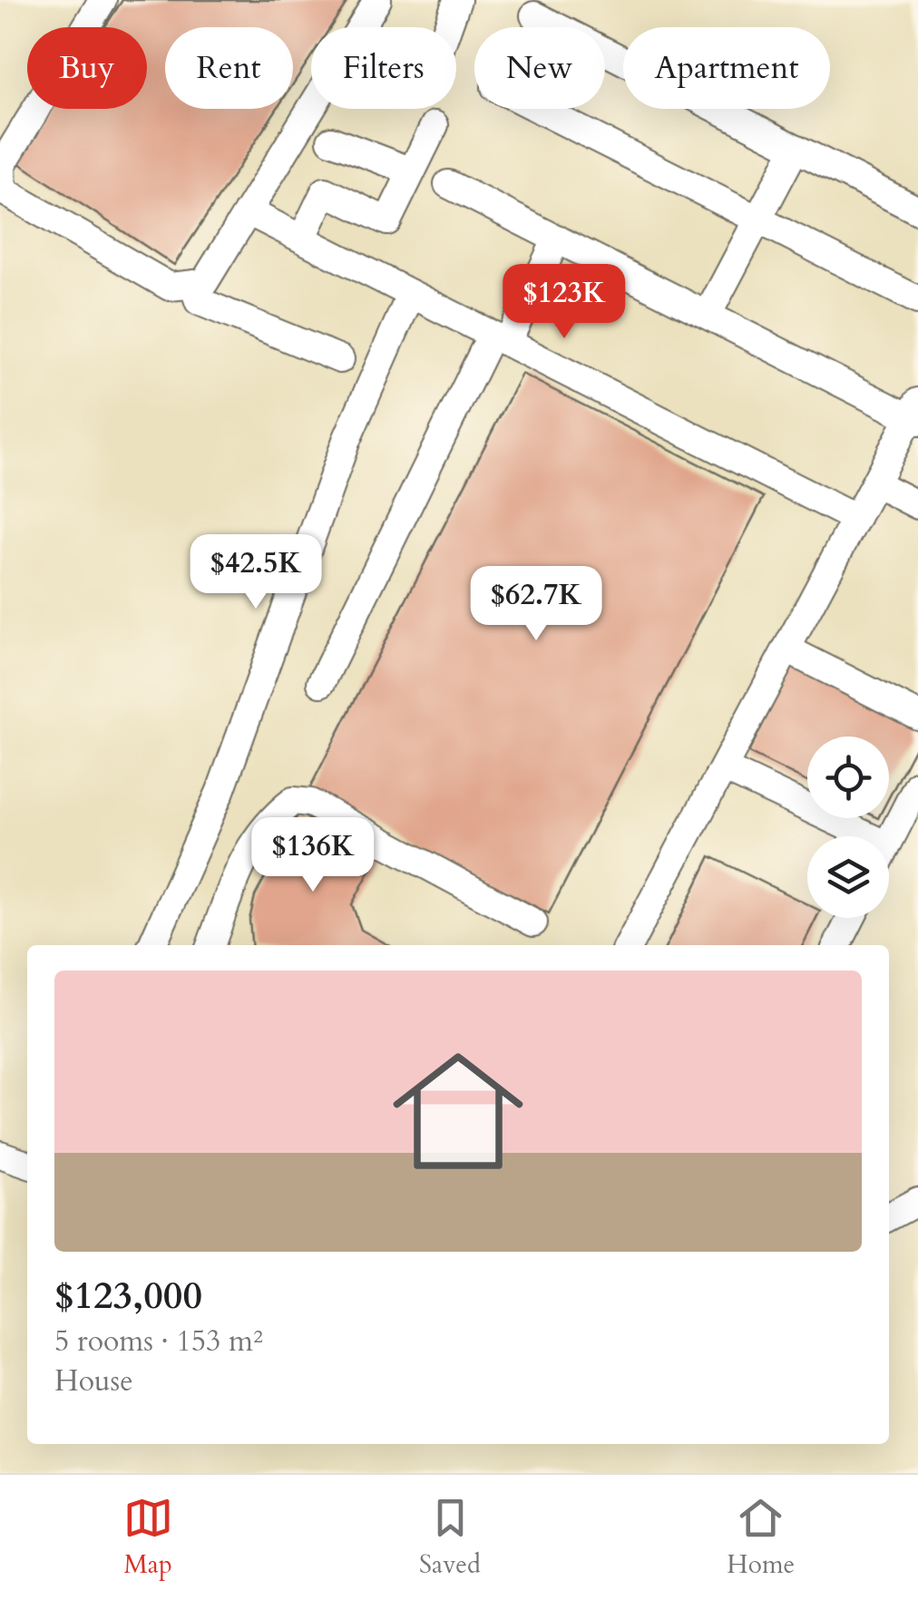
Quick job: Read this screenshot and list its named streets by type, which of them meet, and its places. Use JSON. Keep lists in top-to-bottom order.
{
  "page": {
    "chip": [
      "Buy",
      "Rent",
      "Filters",
      "New",
      "Apartment"
    ],
    "price": [
      "$123K",
      "$42.5K",
      "$62.7K",
      "$136K"
    ],
    "list": [
      {
        "name": "$123,000",
        "note": "5 rooms · 153 m² · House"
      }
    ],
    "tabs": ["Map", "Saved", "Home"]
  }
}
